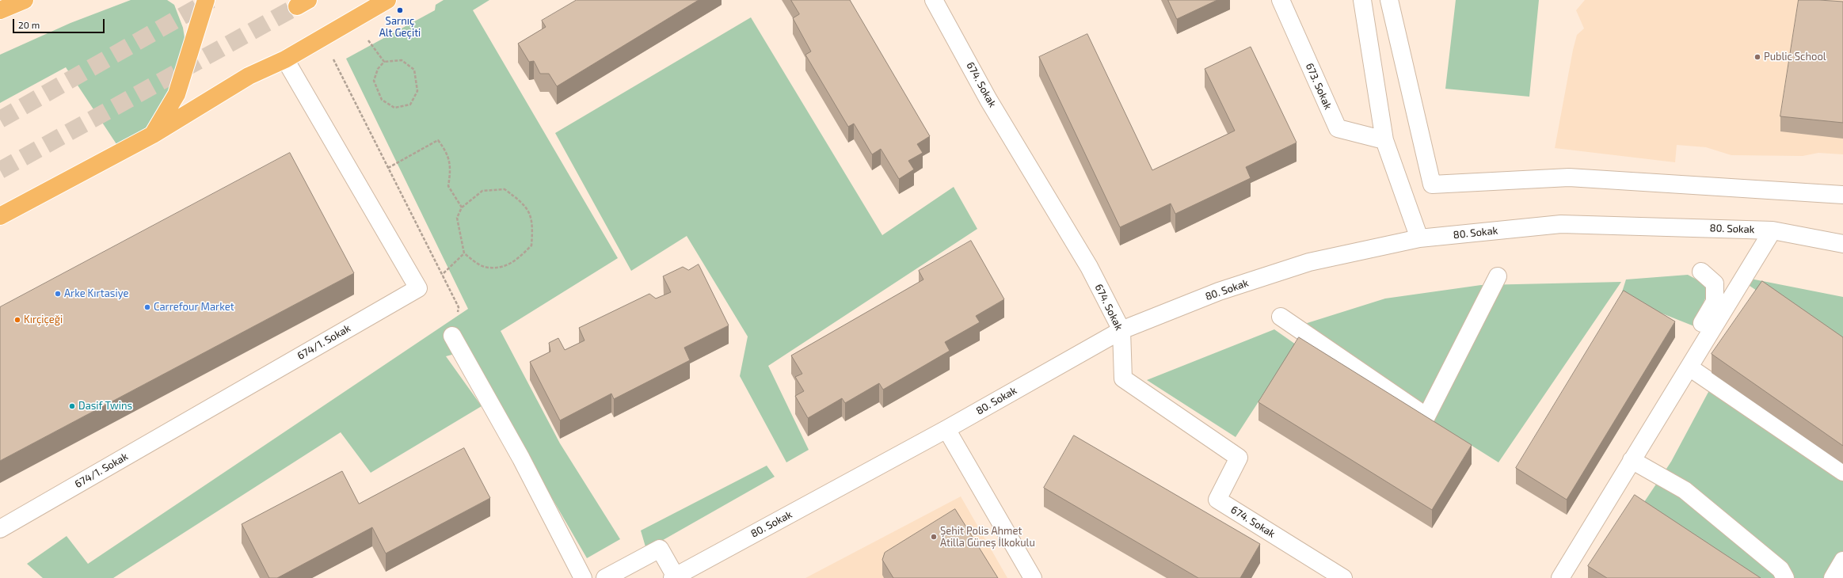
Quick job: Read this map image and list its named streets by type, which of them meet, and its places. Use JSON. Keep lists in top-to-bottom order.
{
  "streets": {
    "street": [
      "674. Sokak",
      "673. Sokak",
      "80. Sokak",
      "674/1. Sokak"
    ]
  },
  "crossings": [
    ["674. Sokak", "80. Sokak"]
  ],
  "places": [
    "Sarnıç Alt Geçiti",
    "Public School",
    "Arke Kırtasiye",
    "Carrefour Market",
    "Kırçiçeği",
    "Dasif Twins",
    "Şehit Polis Ahmet Atilla Güneş İlkokulu"
  ],
  "scale_bar": "20 m"
}
